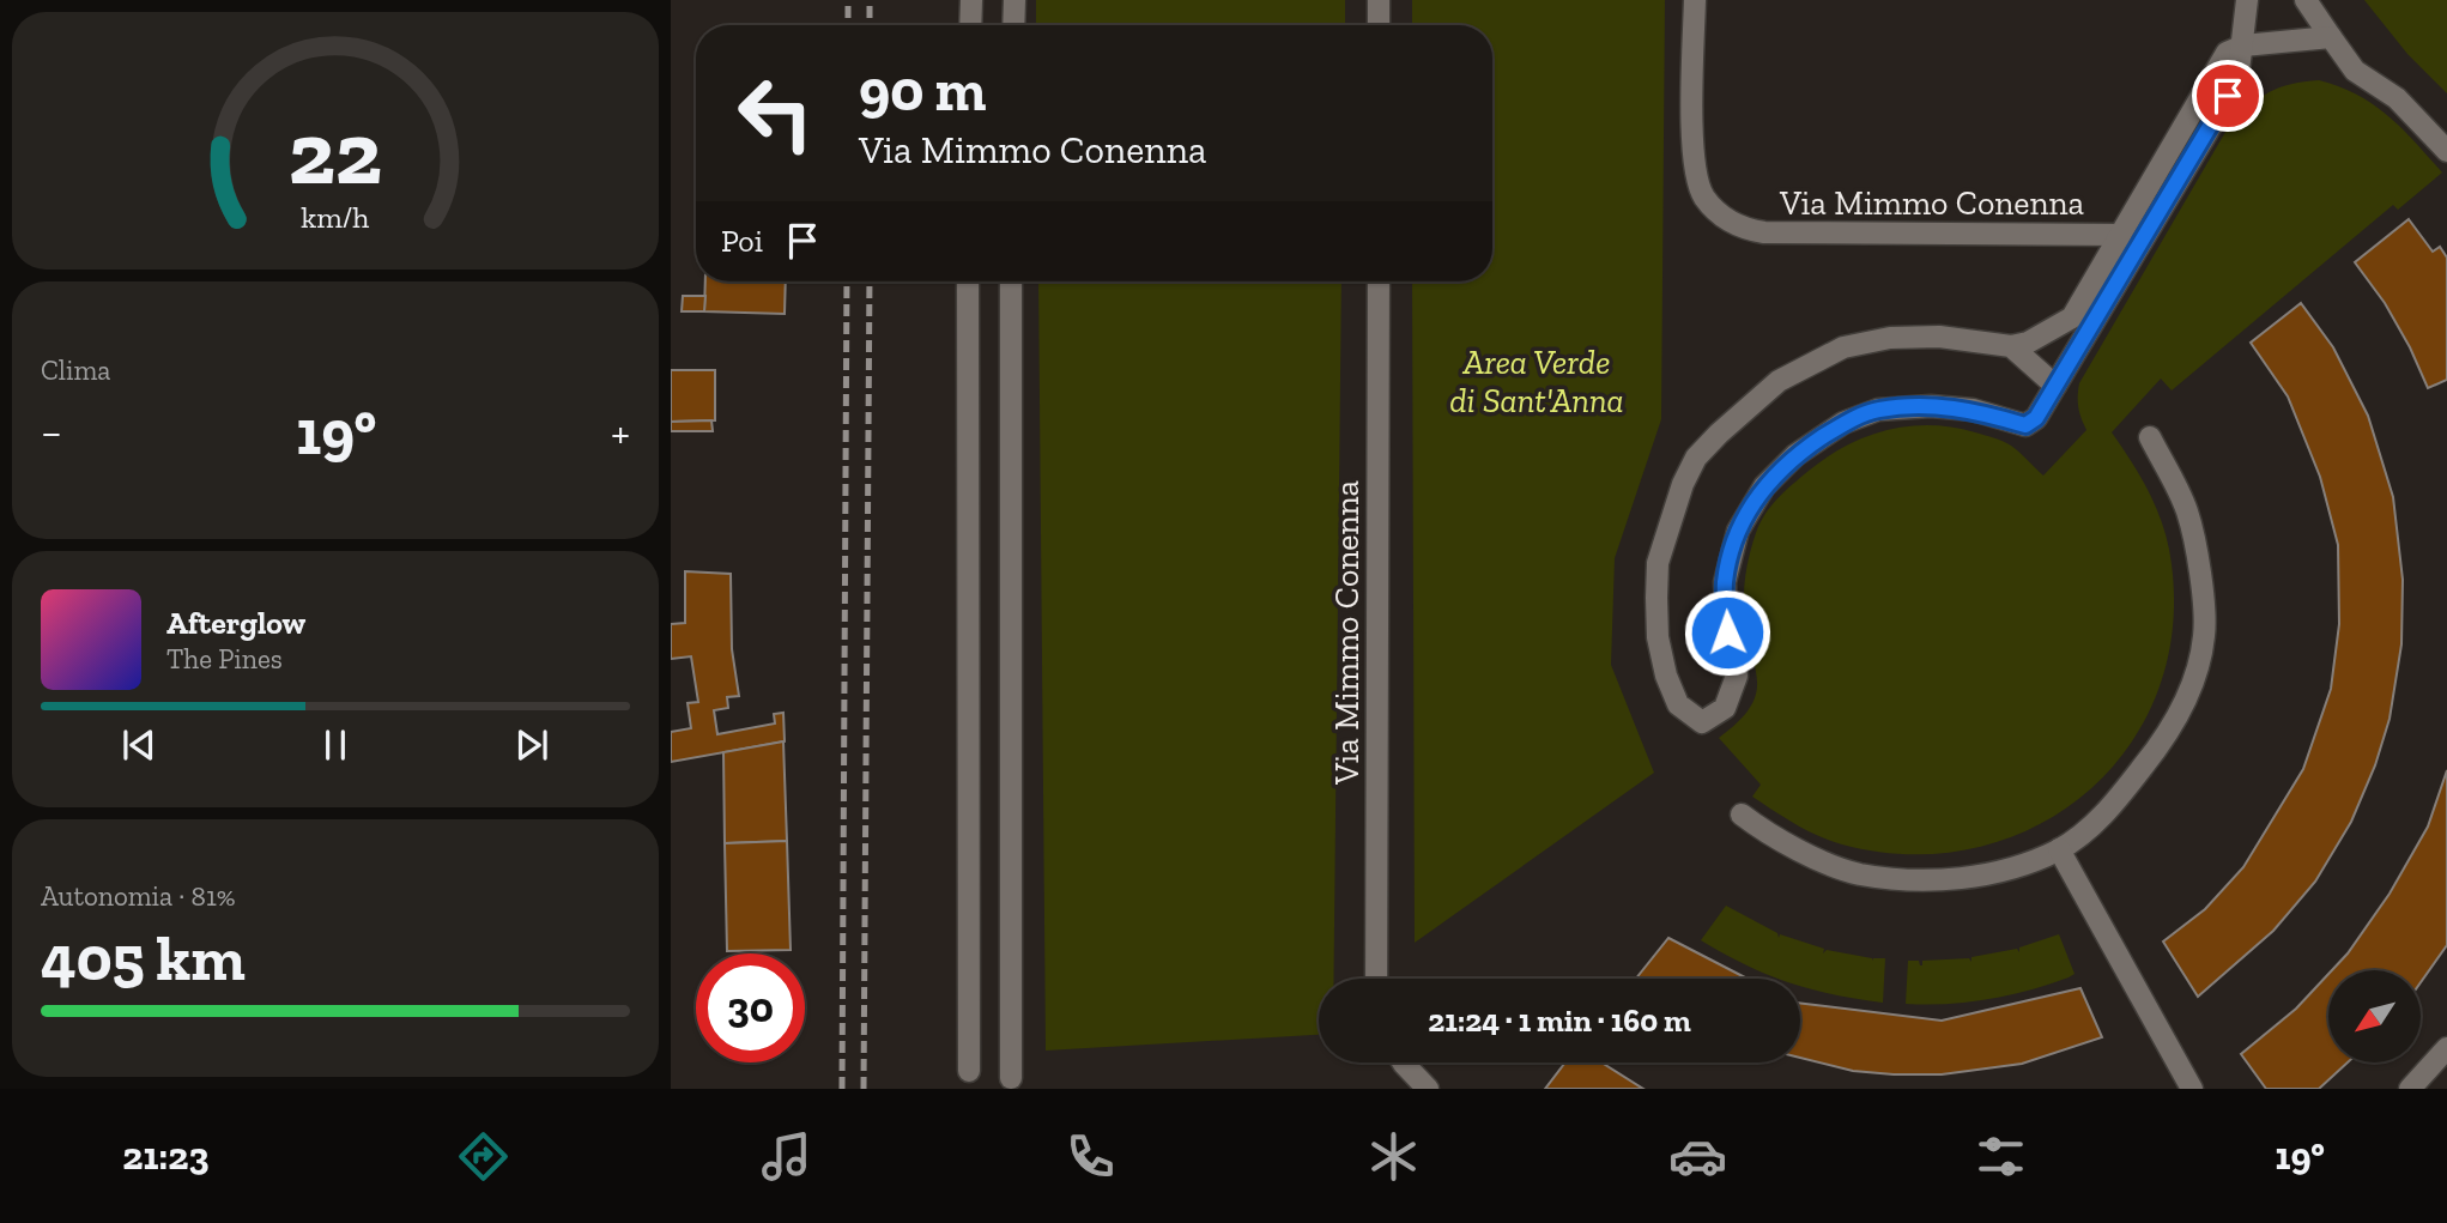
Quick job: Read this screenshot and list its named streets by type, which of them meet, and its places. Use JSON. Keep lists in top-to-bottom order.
{
  "streets": {
    "street": ["Via Mimmo Conenna"]
  },
  "parks": ["Area Verde di Sant'Anna"],
  "north": "bottom left",
  "page": {
    "turn": ["90 m", "Via Mimmo Conenna"],
    "then": "Poi",
    "tile": [
      "Clima",
      ["Autonomia · 81%", "405 km"]
    ],
    "heat": ["−", "19°", "+"],
    "song": ["Afterglow", "The Pines"],
    "limit": "30",
    "trip": "21:24 · 1 min · 160 m",
    "tabs": ["21:23", "19°"],
    "gauge": ["22", "km/h"]
  }
}
